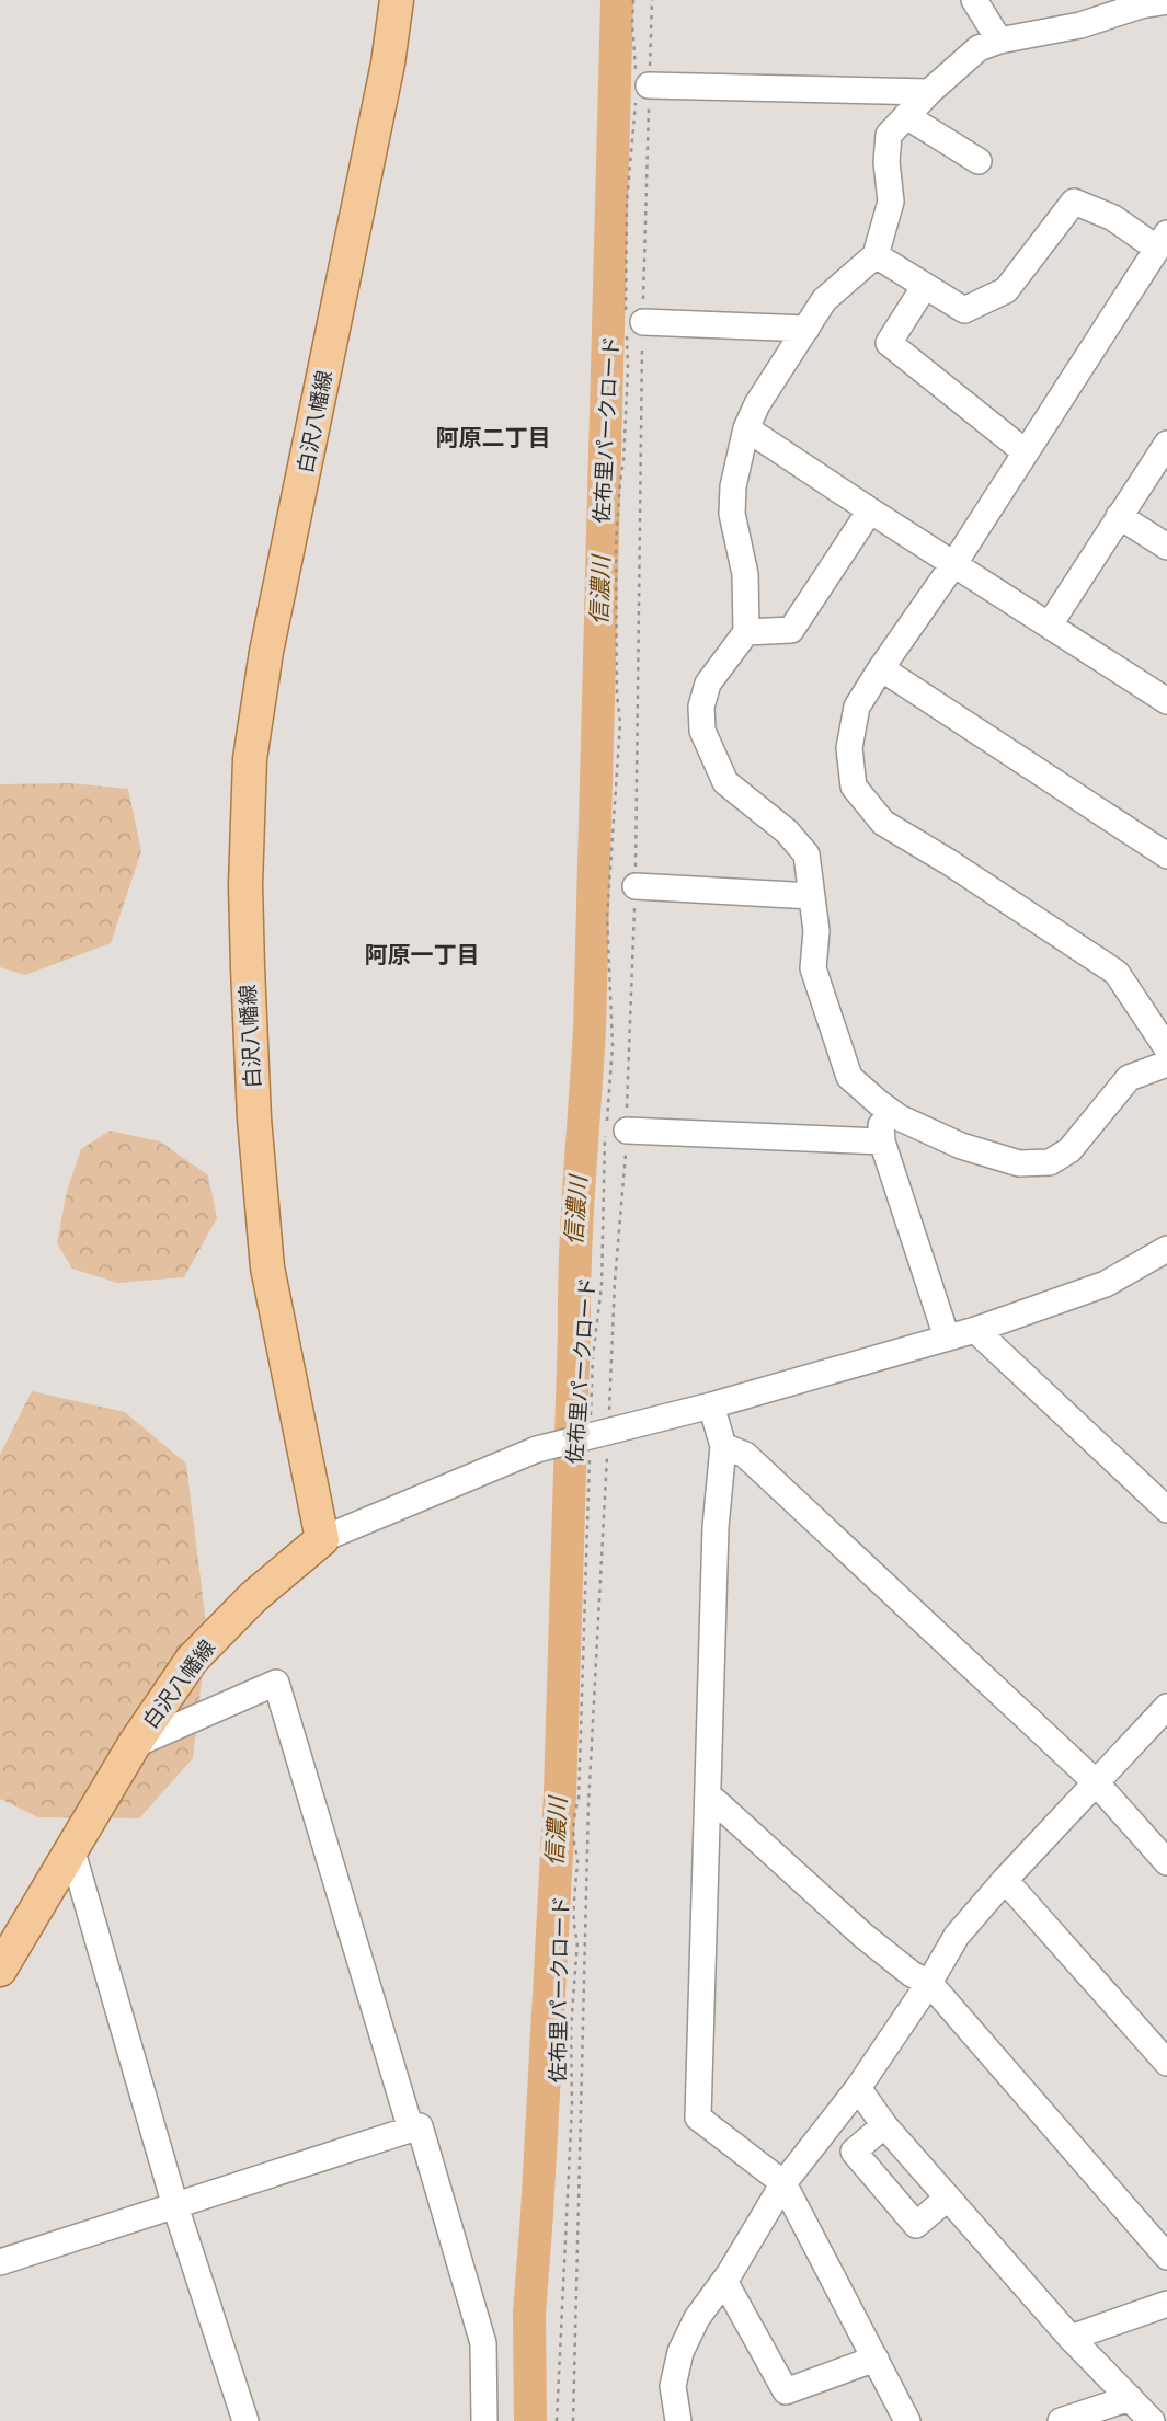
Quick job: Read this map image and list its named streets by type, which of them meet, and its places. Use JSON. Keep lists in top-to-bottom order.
{
  "streets": {
    "main road": ["白沢八幡線"],
    "path": ["佐布里パークロード"]
  },
  "districts": ["阿原二丁目", "阿原一丁目"],
  "water": ["信濃川"]
}
